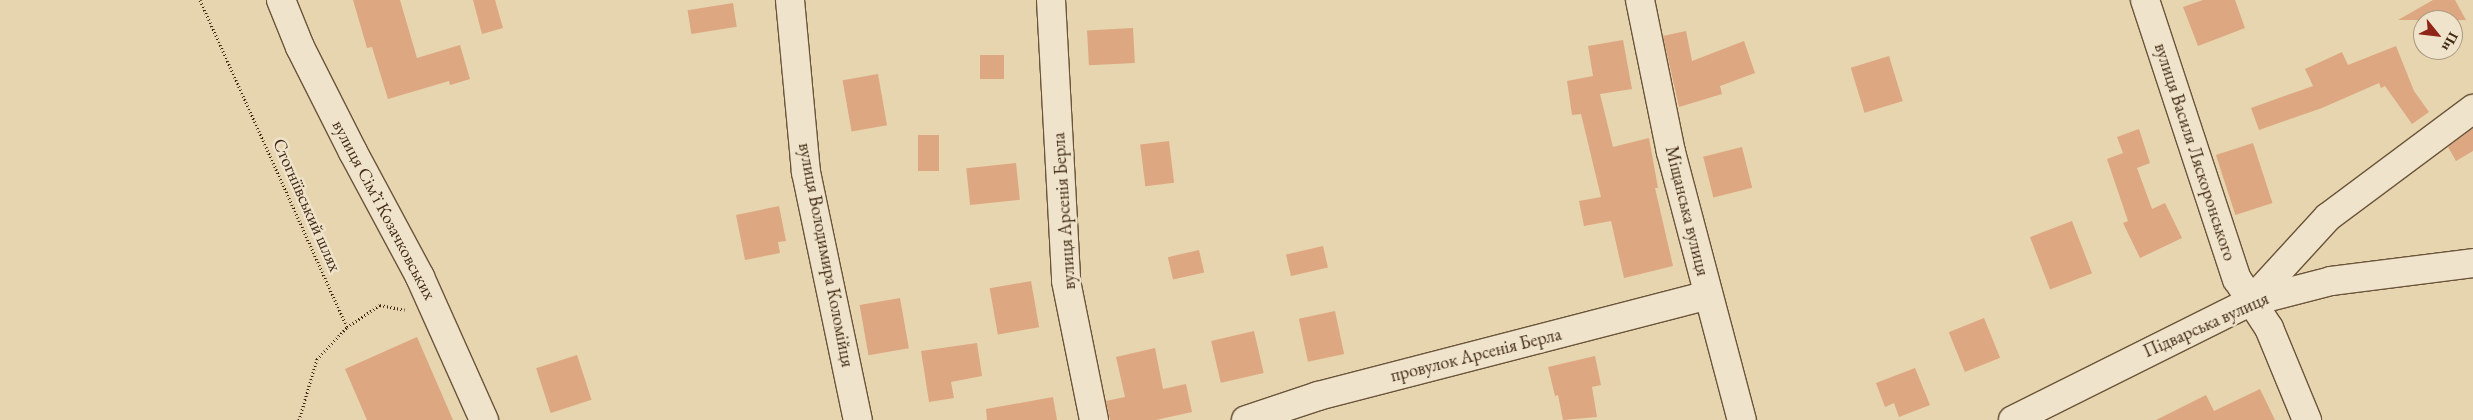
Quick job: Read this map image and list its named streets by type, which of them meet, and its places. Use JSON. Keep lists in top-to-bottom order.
{
  "streets": {
    "street": [
      "вулиця Василя Ляскоронського",
      "вулиця Сімʼї Козачковських",
      "вулиця Арсенія Берла",
      "Міщанська вулиця",
      "вулиця Володимира Коломійця",
      "Підварська вулиця",
      "провулок Арсенія Берла"
    ],
    "path": ["Стогніївський шлях"]
  },
  "crossings": [
    ["вулиця Василя Ляскоронського", "Підварська вулиця"],
    ["Міщанська вулиця", "провулок Арсенія Берла"]
  ],
  "north": "bottom right"
}
